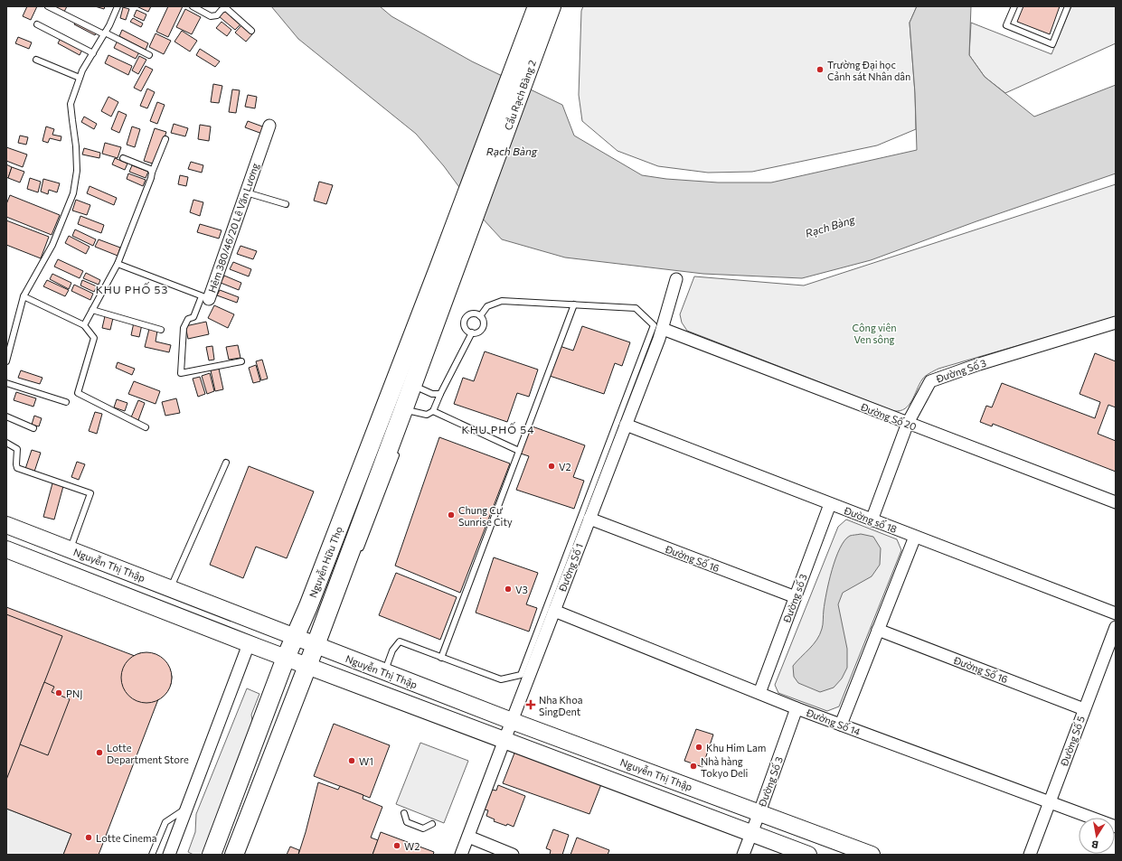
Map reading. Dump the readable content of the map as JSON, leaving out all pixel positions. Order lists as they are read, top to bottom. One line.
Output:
{"streets":{"main road":["Cầu Rạch Bàng 2","Nguyễn Hữu Thọ","Nguyễn Thị Thập"],"street":["Hẻm 380/46/20 Lê Văn Lương","Đường Số 3","Đường Số 20","Đường số 18","Đường Số 16","Đường Số 1","Đường số 3","Đường Số 14","Đường Số 5"]},"crossings":[["Cầu Rạch Bàng 2","Nguyễn Hữu Thọ"],["Đường Số 3","Đường Số 20"],["Đường Số 3","Đường số 18"],["Đường Số 3","Nguyễn Thị Thập"],["Đường Số 3","Đường Số 14"],["Đường Số 20","Đường Số 1"],["Đường số 18","Đường Số 1"],["Đường số 18","Đường số 3"],["Đường Số 16","Đường Số 1"],["Đường Số 16","Đường số 3"],["Đường Số 16","Đường Số 5"],["Nguyễn Hữu Thọ","Nguyễn Thị Thập"],["Nguyễn Thị Thập","Đường Số 1"],["Đường Số 1","Đường Số 14"],["Đường số 3","Đường Số 14"],["Đường Số 14","Đường Số 5"]],"districts":["KHU PHỐ 53","KHU PHỐ 54"],"water":["Rạch Bàng"],"parks":["Công viên Ven sông"],"places":{"other":["Trường Đại học Cảnh sát Nhân dân","V2","Chung Cư Sunrise City","V3","PNJ","Khu Him Lam","Lotte Department Store","W1","Nhà hàng Tokyo Deli","Lotte Cinema","W2"],"health":["Nha Khoa SingDent"]},"north":"bottom"}
